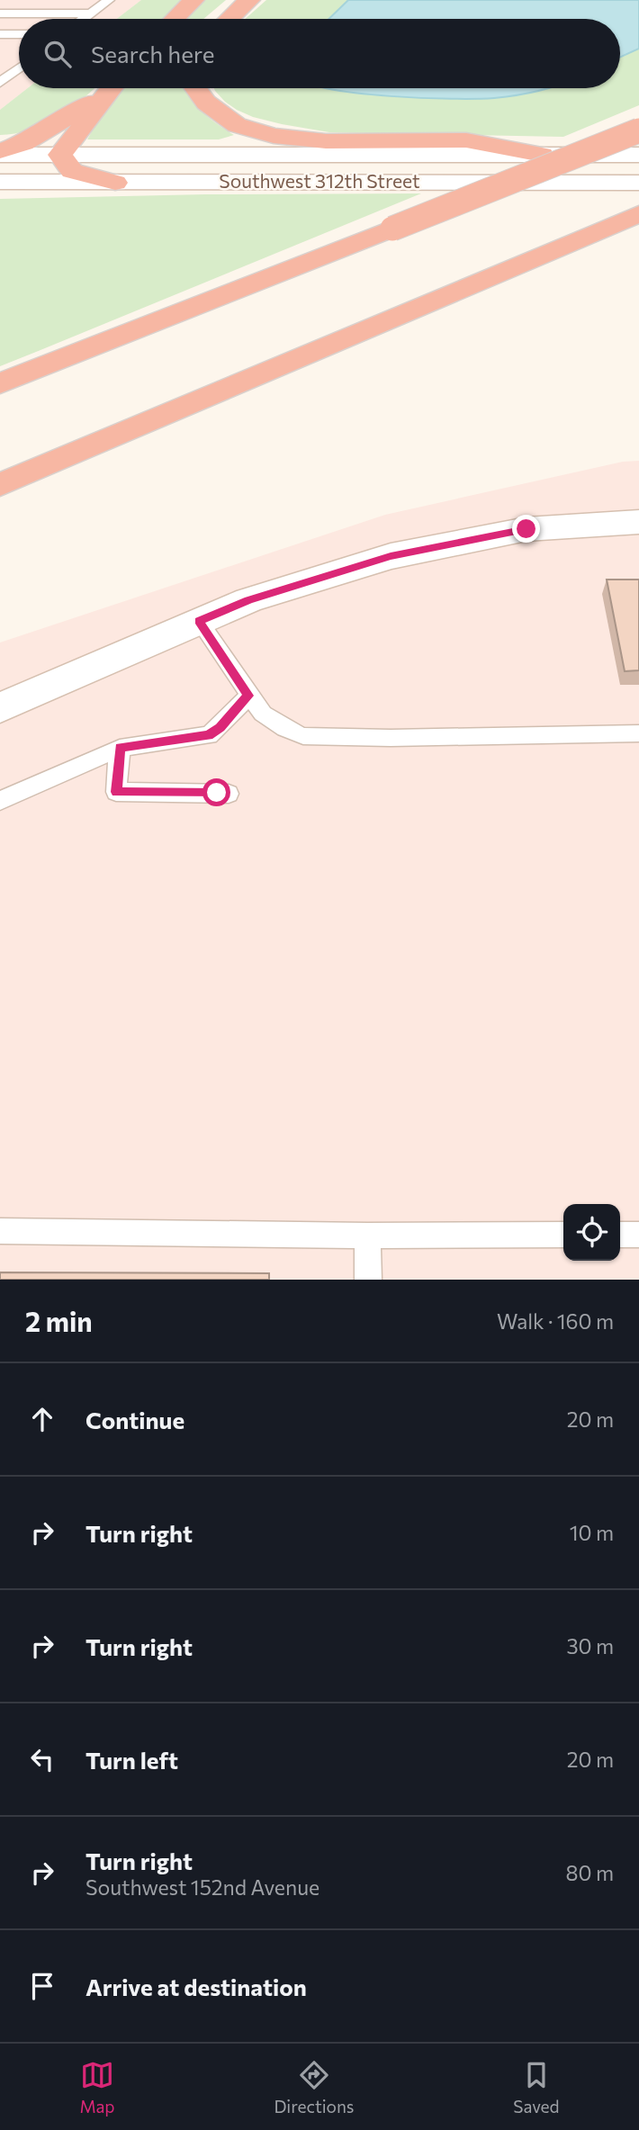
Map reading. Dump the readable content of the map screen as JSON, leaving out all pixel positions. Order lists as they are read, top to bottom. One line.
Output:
{"streets":{"main road":["Southwest 312th Street"]},"page":{"search":"Search here","heading":["2 min","Walk · 160 m"],"list":[["Continue","20 m"],["Turn right","10 m"],["Turn right","30 m"],["Turn left","20 m"],["Turn right","Southwest 152nd Avenue","80 m"],"Arrive at destination"],"nav":["Map","Directions","Saved"]}}
